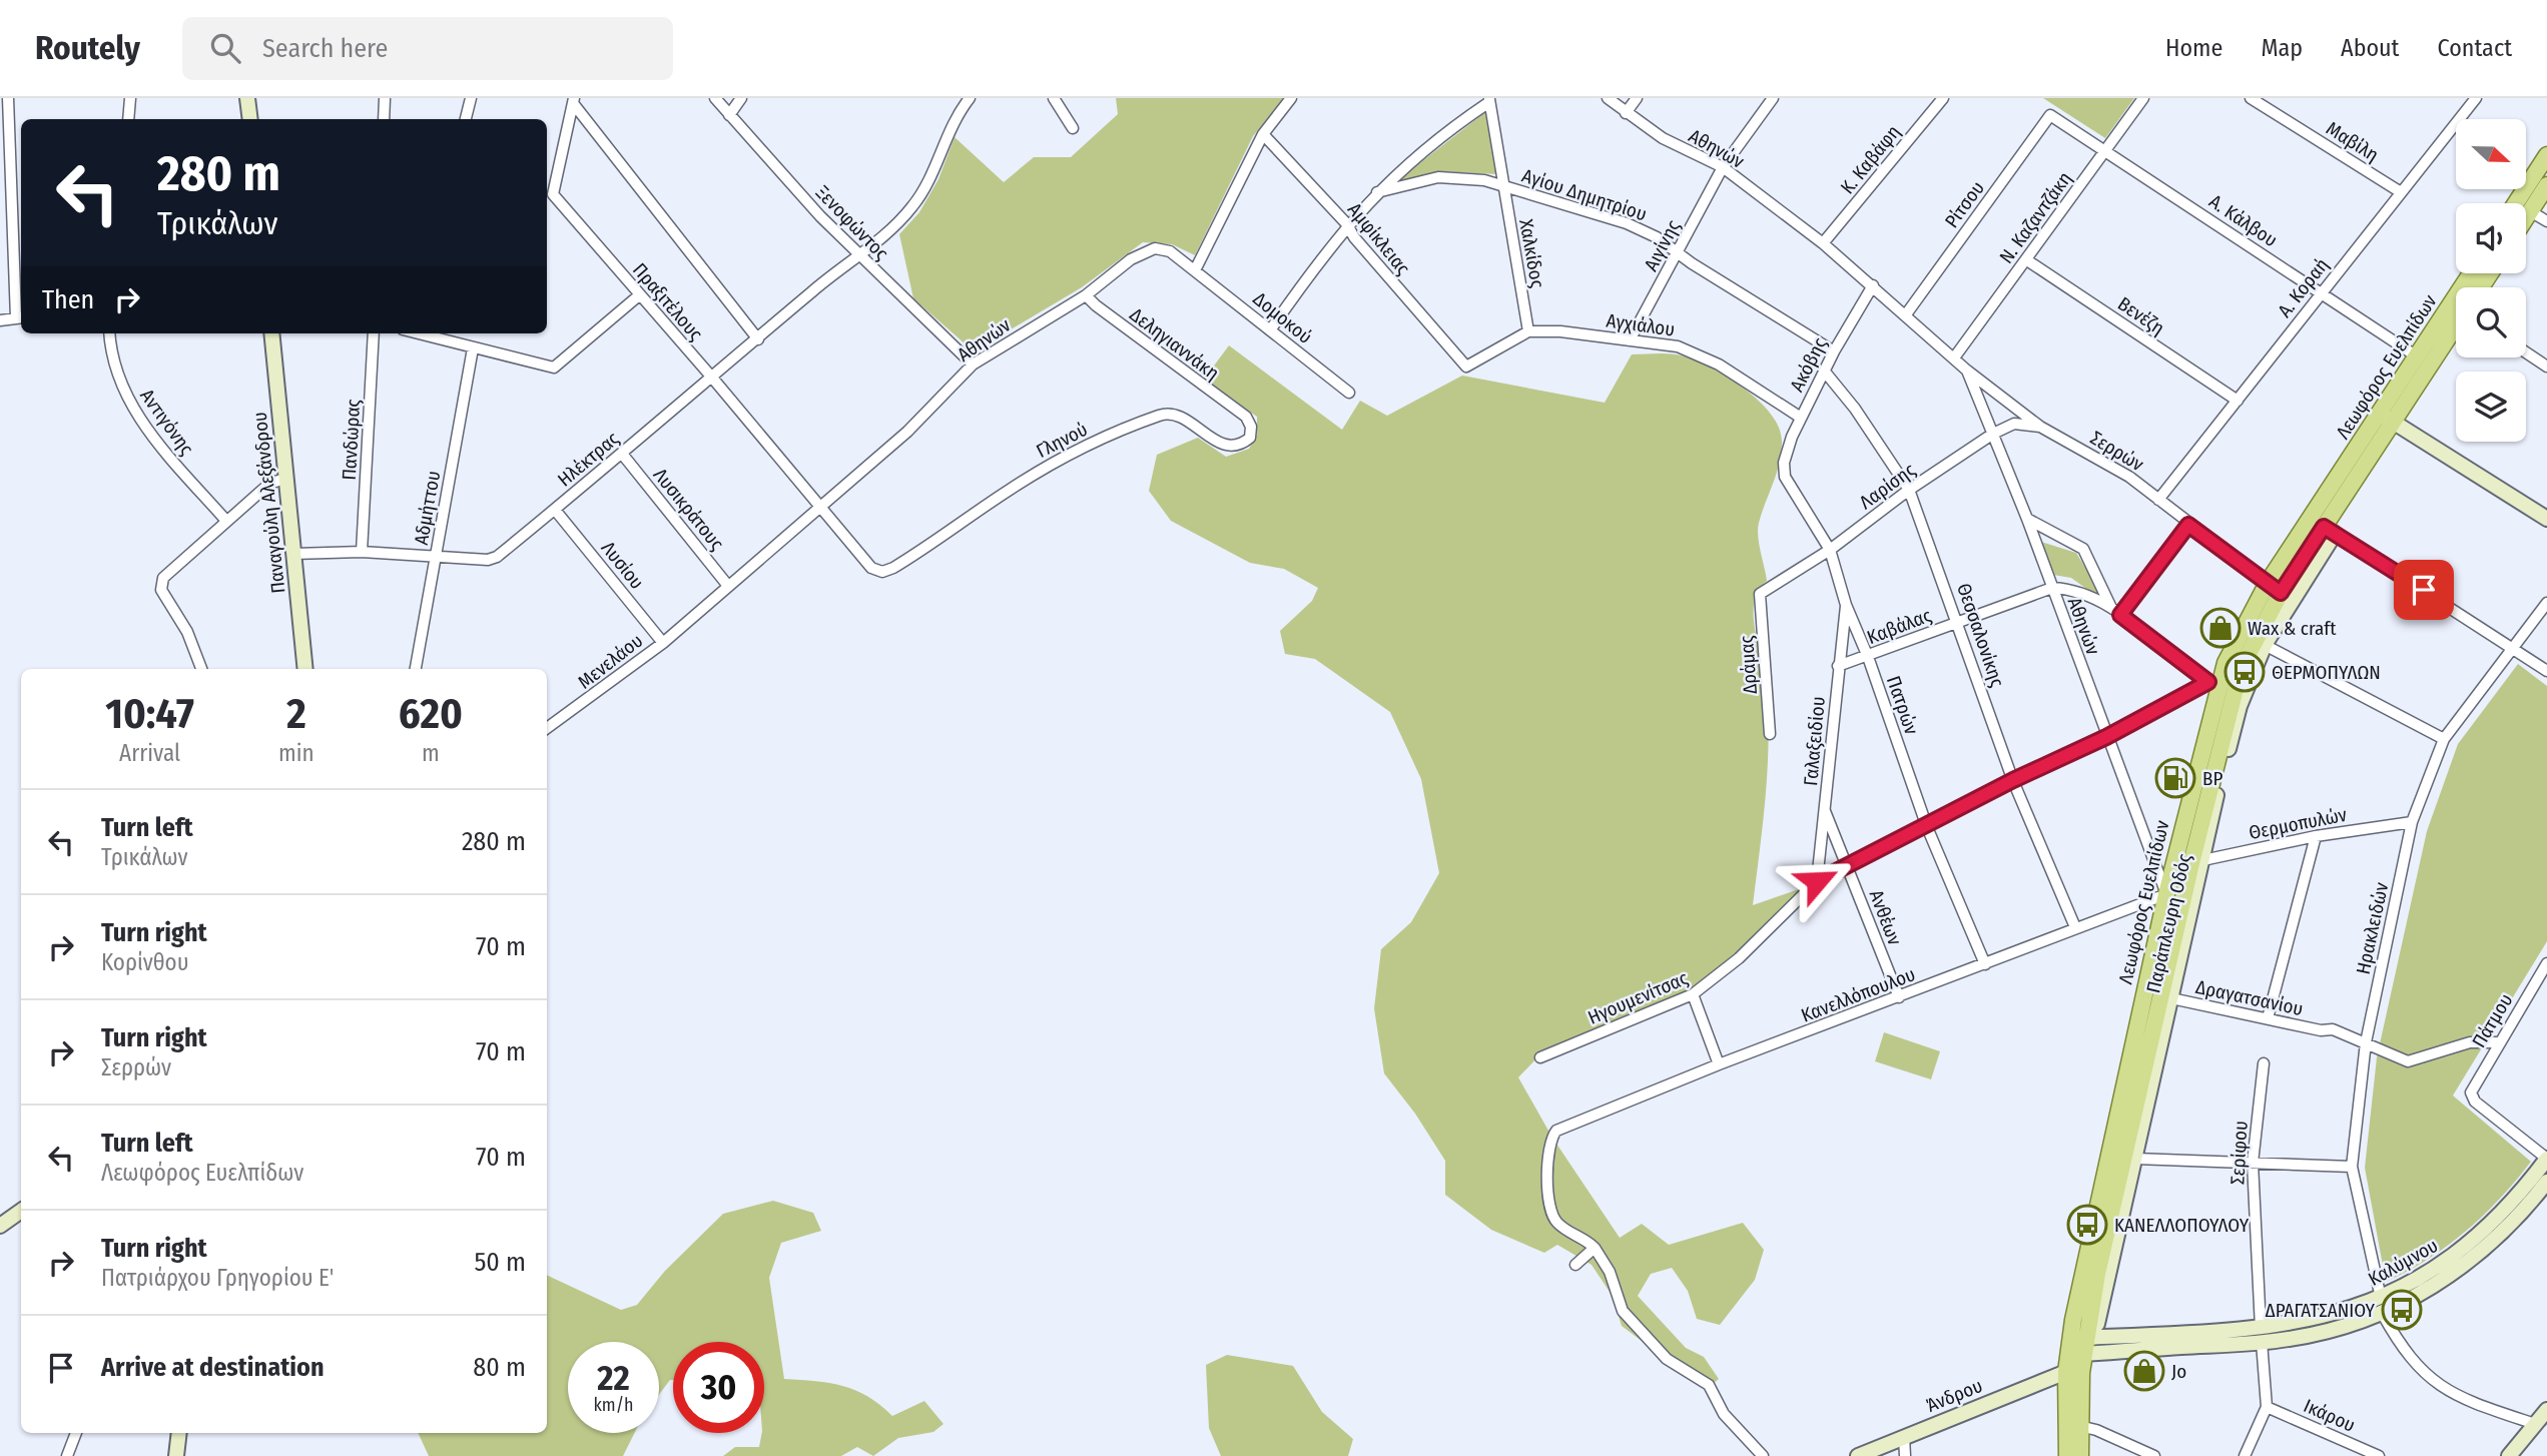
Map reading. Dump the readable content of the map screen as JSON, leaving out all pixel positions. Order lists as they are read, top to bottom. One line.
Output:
{"streets":{"main road":["Λεωφόρος Ευελπίδων"],"street":["Μαβίλη","Αθηνών","Κ. Καβάφη","Αγίου Δημητρίου","Ρίτσου","Ν. Καζαντζάκη","A. Κάλβου","Ξενοφώντος","Αμφίκλειας","Αιγίνης","Χαλκίδος","Α. Κοραή","Πραξιτέλους","Βενέζη","Δομοκού","Αγχιάλου","Δεληγιαννάκη","Ακόβης","Αντιγόνης","Πανδώρας","Γληνού","Σερρών","Ηλέκτρας","Λαρίσης","Παναγούλη Αλεξάνδρου","Αδμήττου","Λυσικράτους","Λυσίου","Καβάλας","Θεσσαλονίκης","Μενελάου","Δράμας","Πατρών","Γαλαξειδίου","Θερμοπυλών","Ανθέων","Παράπλευρη Οδός","Ηρακλειδών","Κανελλόπουλου","Ηγουμενίτσας","Δραγατσανίου","Πάτμου","Σερίφου","Καλύμνου","Άνδρου","Ικάρου"]},"crossings":[["Μαβίλη","Α. Κοραή"],["Αθηνών","Κ. Καβάφη"],["Αθηνών","Ρίτσου"],["Αθηνών","Ξενοφώντος"],["Αθηνών","Αιγίνης"],["Αθηνών","Πραξιτέλους"],["Αθηνών","Δομοκού"],["Αθηνών","Δεληγιαννάκη"],["Αθηνών","Ακόβης"],["Αθηνών","Λεωφόρος Ευελπίδων"],["Αθηνών","Σερρών"],["Αθηνών","Λαρίσης"],["Αθηνών","Λυσικράτους"],["Αθηνών","Λυσίου"],["Αθηνών","Καβάλας"],["Αθηνών","Μενελάου"],["Αθηνών","Κανελλόπουλου"],["Αθηνών","Ηγουμενίτσας"],["Αγίου Δημητρίου","Αιγίνης"],["Αγίου Δημητρίου","Χαλκίδος"],["Αγίου Δημητρίου","Ακόβης"],["Ρίτσου","A. Κάλβου"],["Ν. Καζαντζάκη","A. Κάλβου"],["Ν. Καζαντζάκη","Βενέζη"],["Ν. Καζαντζάκη","Σερρών"],["A. Κάλβου","Α. Κοραή"],["A. Κάλβου","Λεωφόρος Ευελπίδων"],["Ξενοφώντος","Ηλέκτρας"],["Αμφίκλειας","Χαλκίδος"],["Αμφίκλειας","Αγχιάλου"],["Αιγίνης","Αγχιάλου"],["Χαλκίδος","Αγχιάλου"],["Α. Κοραή","Βενέζη"],["Α. Κοραή","Σερρών"],["Πραξιτέλους","Γληνού"],["Πραξιτέλους","Ηλέκτρας"],["Αγχιάλου","Ακόβης"],["Δεληγιαννάκη","Γληνού"],["Ακόβης","Θεσσαλονίκης"],["Ακόβης","Πατρών"],["Λεωφόρος Ευελπίδων","Σερρών"],["Λεωφόρος Ευελπίδων","Θερμοπυλών"],["Λεωφόρος Ευελπίδων","Παράπλευρη Οδός"],["Λεωφόρος Ευελπίδων","Κανελλόπουλου"],["Λεωφόρος Ευελπίδων","Ηγουμενίτσας"],["Λεωφόρος Ευελπίδων","Καλύμνου"],["Λεωφόρος Ευελπίδων","Άνδρου"],["Πανδώρας","Ηλέκτρας"],["Σερρών","Λαρίσης"],["Ηλέκτρας","Παναγούλη Αλεξάνδρου"],["Ηλέκτρας","Αδμήττου"],["Ηλέκτρας","Λυσικράτους"],["Ηλέκτρας","Λυσίου"],["Λαρίσης","Θεσσαλονίκης"],["Λαρίσης","Δράμας"],["Λαρίσης","Πατρών"],["Λυσίου","Μενελάου"],["Καβάλας","Θεσσαλονίκης"],["Καβάλας","Πατρών"],["Καβάλας","Γαλαξειδίου"],["Θεσσαλονίκης","Κανελλόπουλου"],["Θεσσαλονίκης","Ηγουμενίτσας"],["Πατρών","Γαλαξειδίου"],["Πατρών","Κανελλόπουλου"],["Πατρών","Ηγουμενίτσας"],["Γαλαξειδίου","Ανθέων"],["Γαλαξειδίου","Ηγουμενίτσας"],["Θερμοπυλών","Παράπλευρη Οδός"],["Θερμοπυλών","Ηρακλειδών"],["Ανθέων","Κανελλόπουλου"],["Ανθέων","Ηγουμενίτσας"],["Παράπλευρη Οδός","Δραγατσανίου"],["Παράπλευρη Οδός","Καλύμνου"],["Ηρακλειδών","Δραγατσανίου"],["Ηρακλειδών","Καλύμνου"],["Δραγατσανίου","Πάτμου"],["Πάτμου","Καλύμνου"],["Σερίφου","Καλύμνου"],["Σερίφου","Ικάρου"]],"places":{"shop":["Wax & craft","Jo"],"bus stop":["ΘΕΡΜΟΠΥΛΩΝ","ΚΑΝΕΛΛΟΠΟΥΛΟΥ","ΔΡΑΓΑΤΣΑΝΙΟΥ"],"fuel station":["BP"]},"north":"right","page":{"header":"Routely","search":"Search here","nav":["Home","Map","About","Contact"],"turn":["280 m","Τρικάλων"],"then":"Then","eta":["10:47","Arrival","2","min","620","m"],"list":[{"name":"Turn left","note":"Τρικάλων","value":"280 m"},{"name":"Turn right","note":"Κορίνθου","value":"70 m"},{"name":"Turn right","note":"Σερρών","value":"70 m"},{"name":"Turn left","note":"Λεωφόρος Ευελπίδων","value":"70 m"},{"name":"Turn right","note":"Πατριάρχου Γρηγορίου Ε'","value":"50 m"},{"name":"Arrive at destination","value":"80 m"}],"speed":"22 km/h","limit":"30"}}
